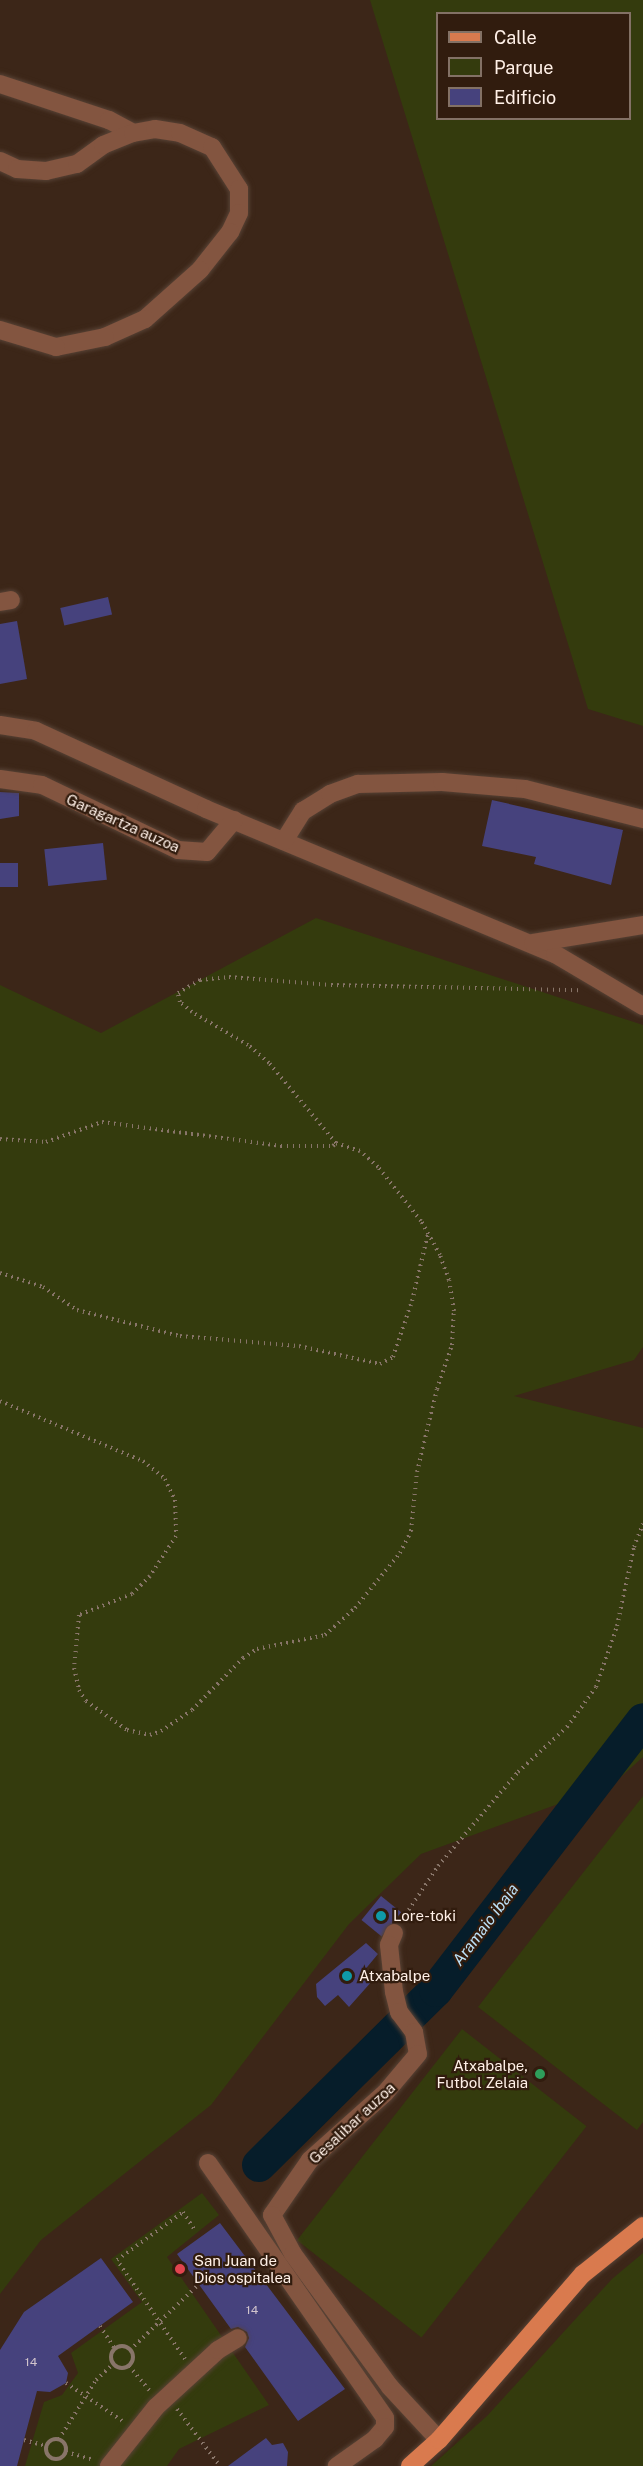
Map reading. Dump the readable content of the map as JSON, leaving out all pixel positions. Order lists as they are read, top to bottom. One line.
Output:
{"streets":{"street":["Garagartza auzoa","Gesalibar auzoa"]},"water":["Aramaio ibaia"],"places":["Lore-toki","Atxabalpe","Atxabalpe, Futbol Zelaia","San Juan de Dios ospitalea"],"house_numbers":["14","14"],"legend":["Calle","Parque","Edificio"]}
